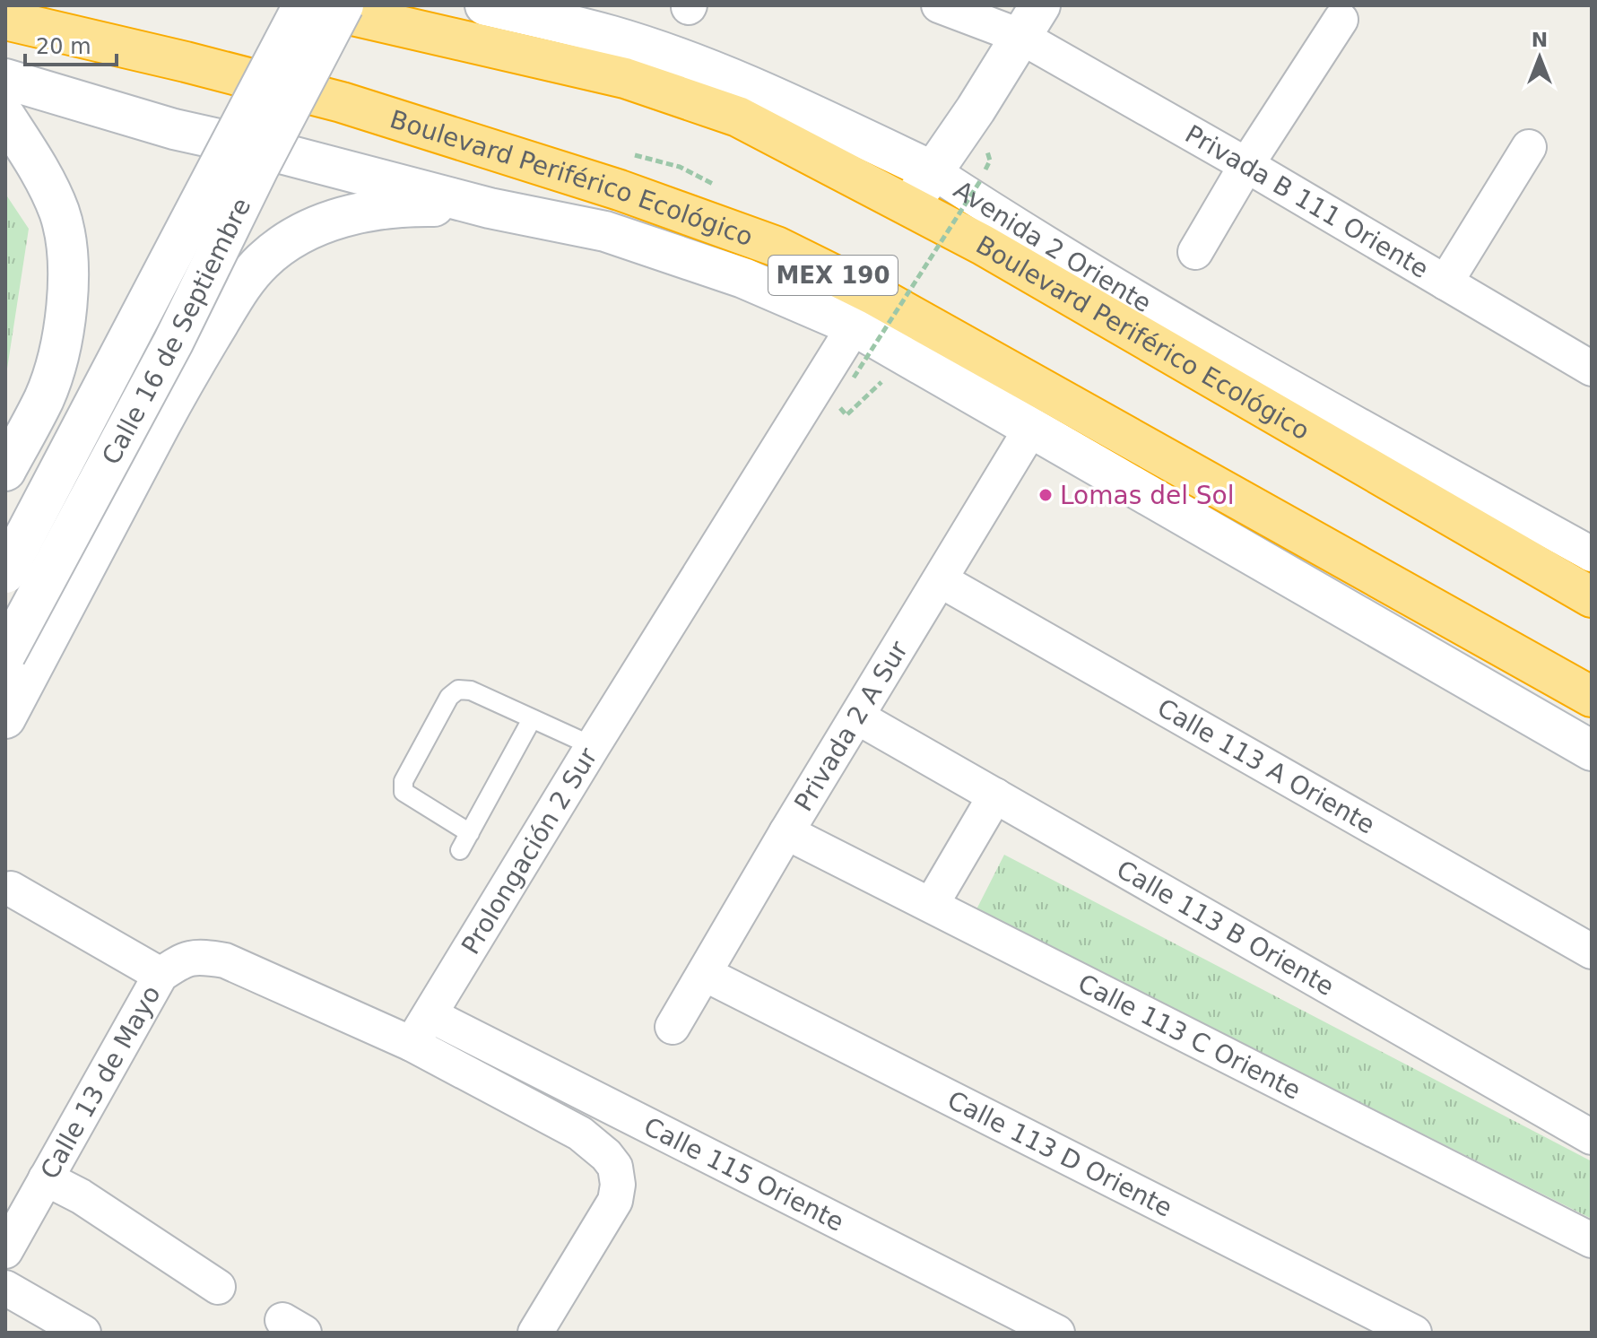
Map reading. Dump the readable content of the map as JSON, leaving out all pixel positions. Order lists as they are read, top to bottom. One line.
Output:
{"streets":{"highway":["Boulevard Periférico Ecológico","MEX 190"],"main road":["Avenida 2 Oriente","Calle 16 de Septiembre"],"street":["Privada B 111 Oriente","Privada 2 A Sur","Calle 113 A Oriente","Prolongación 2 Sur","Calle 113 B Oriente","Calle 113 C Oriente","Calle 13 de Mayo","Calle 113 D Oriente","Calle 115 Oriente"]},"crossings":[["Boulevard Periférico Ecológico","Prolongación 2 Sur"],["Privada 2 A Sur","Calle 113 A Oriente"],["Privada 2 A Sur","Calle 113 B Oriente"],["Privada 2 A Sur","Calle 113 C Oriente"],["Privada 2 A Sur","Calle 113 D Oriente"],["Prolongación 2 Sur","Calle 13 de Mayo"],["Prolongación 2 Sur","Calle 115 Oriente"]],"places":["Lomas del Sol"],"scale_bar":"20 m","north":"top"}
